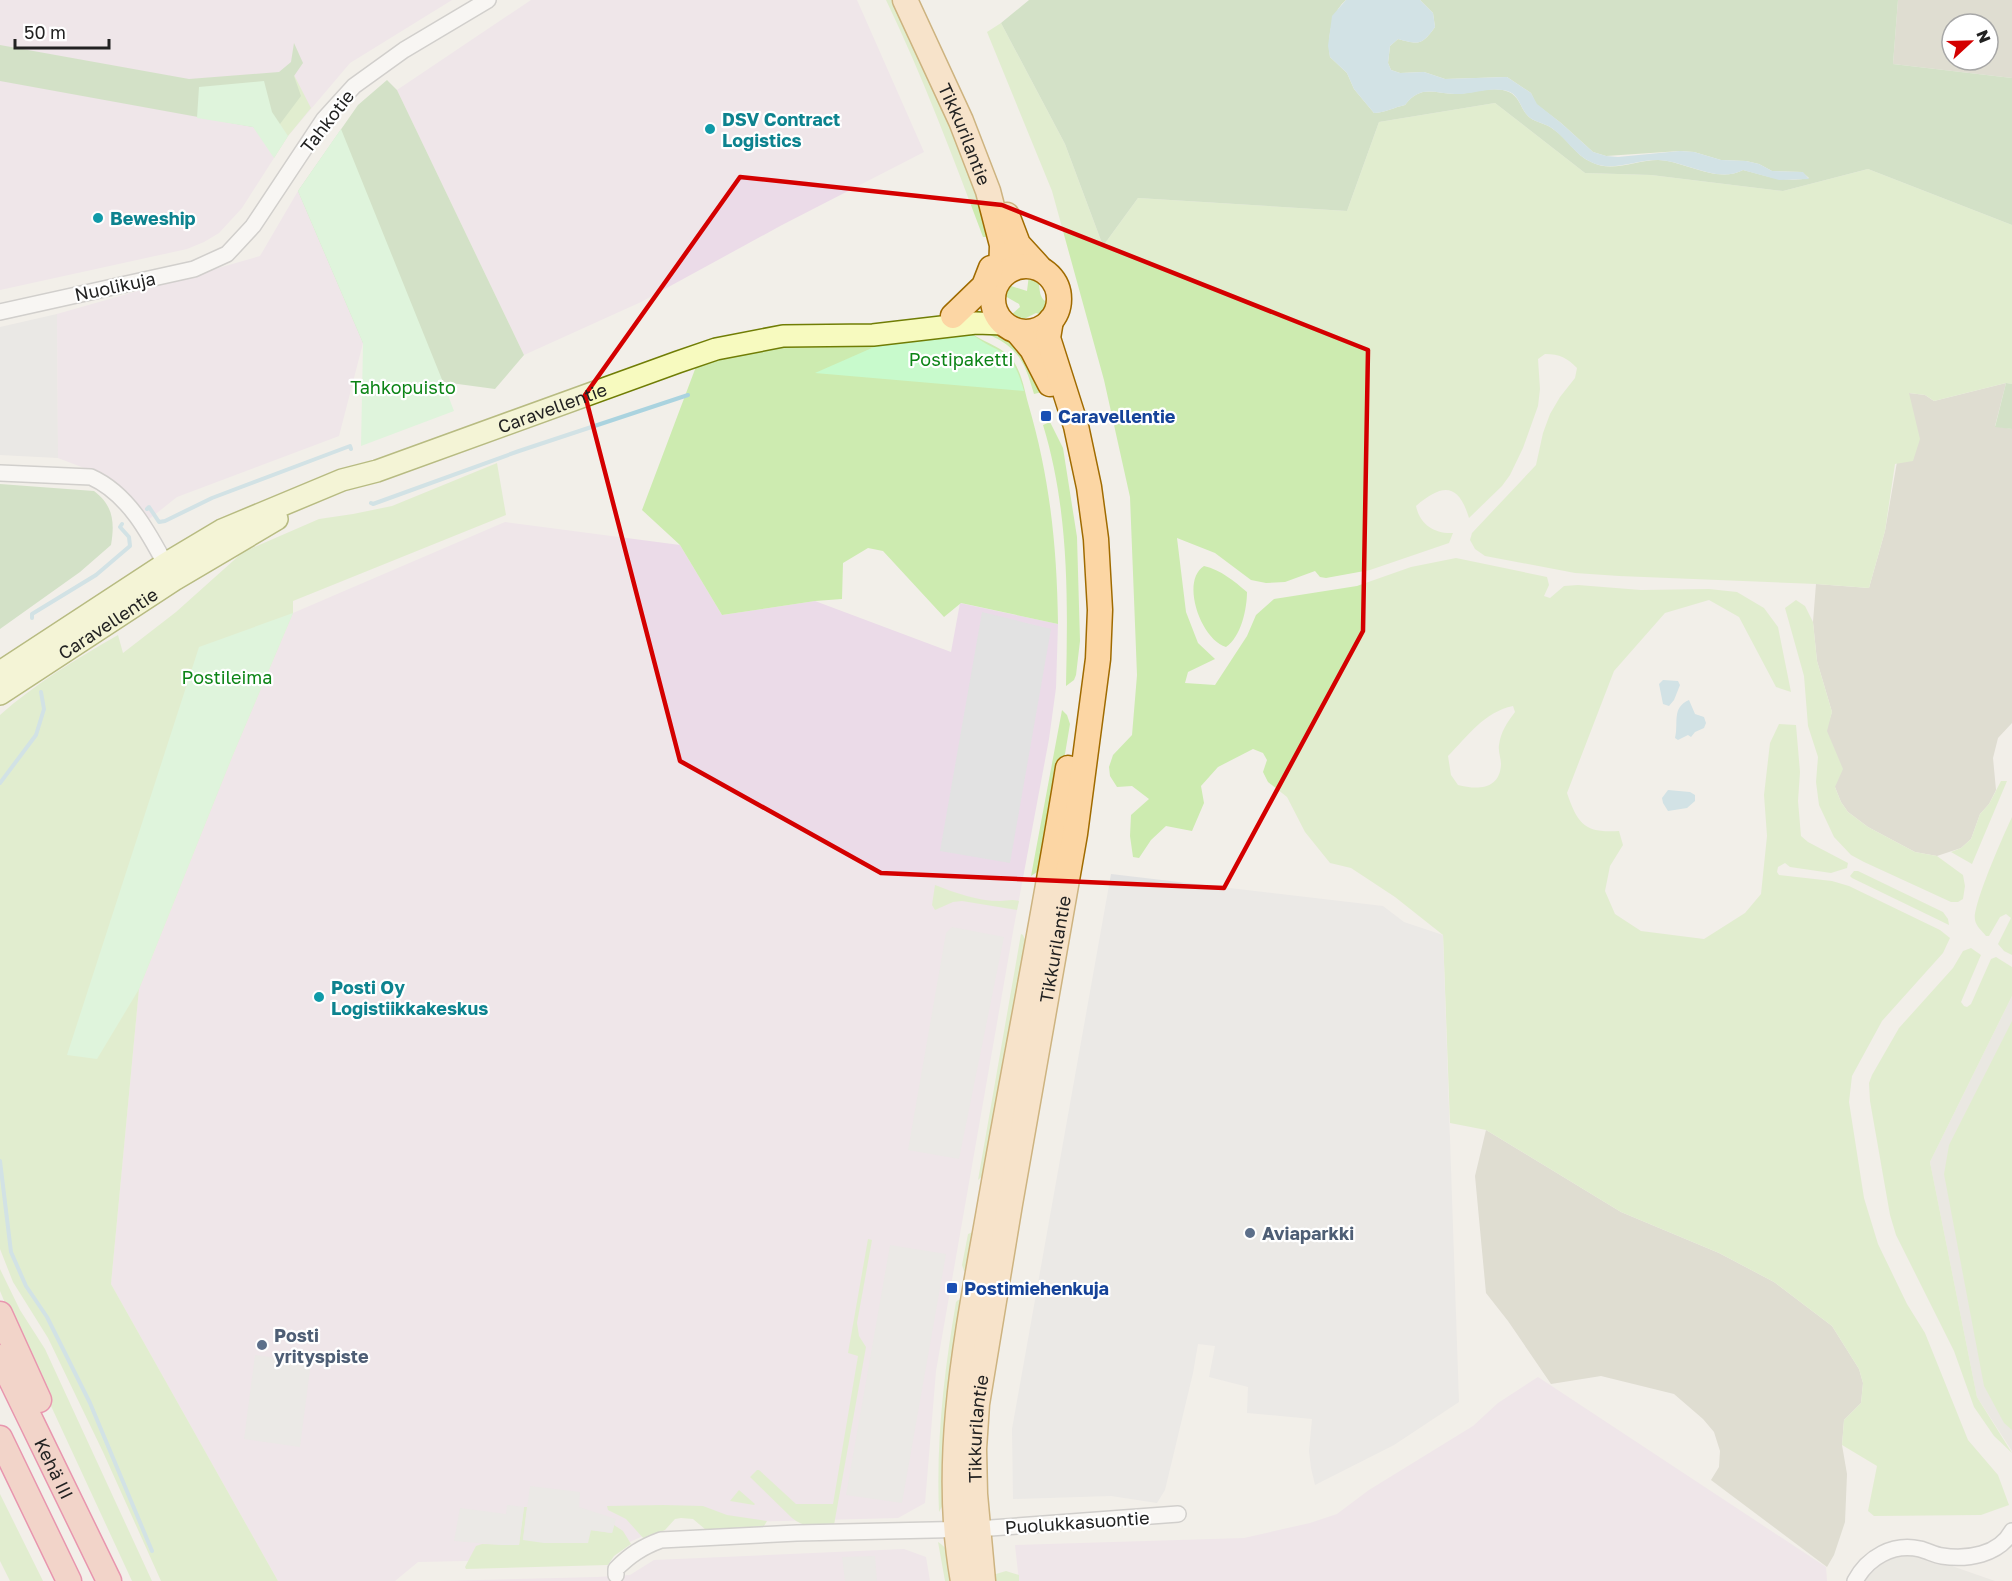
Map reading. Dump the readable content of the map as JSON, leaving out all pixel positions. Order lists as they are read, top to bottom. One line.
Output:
{"streets":{"highway":["Kehä III"],"main road":["Tikkurilantie","Caravellentie"],"street":["Tahkotie","Nuolikuja","Puolukkasuontie"]},"crossings":[["Tahkotie","Nuolikuja"],["Tikkurilantie","Caravellentie"],["Tikkurilantie","Puolukkasuontie"]],"parks":["Postipaketti","Tahkopuisto","Postileima"],"places":{"other":["DSV Contract Logistics","Beweship","Posti Oy Logistiikkakeskus","Aviaparkki","Posti yrityspiste"],"transit":["Caravellentie","Postimiehenkuja"]},"scale_bar":"50 m","north":"right"}
